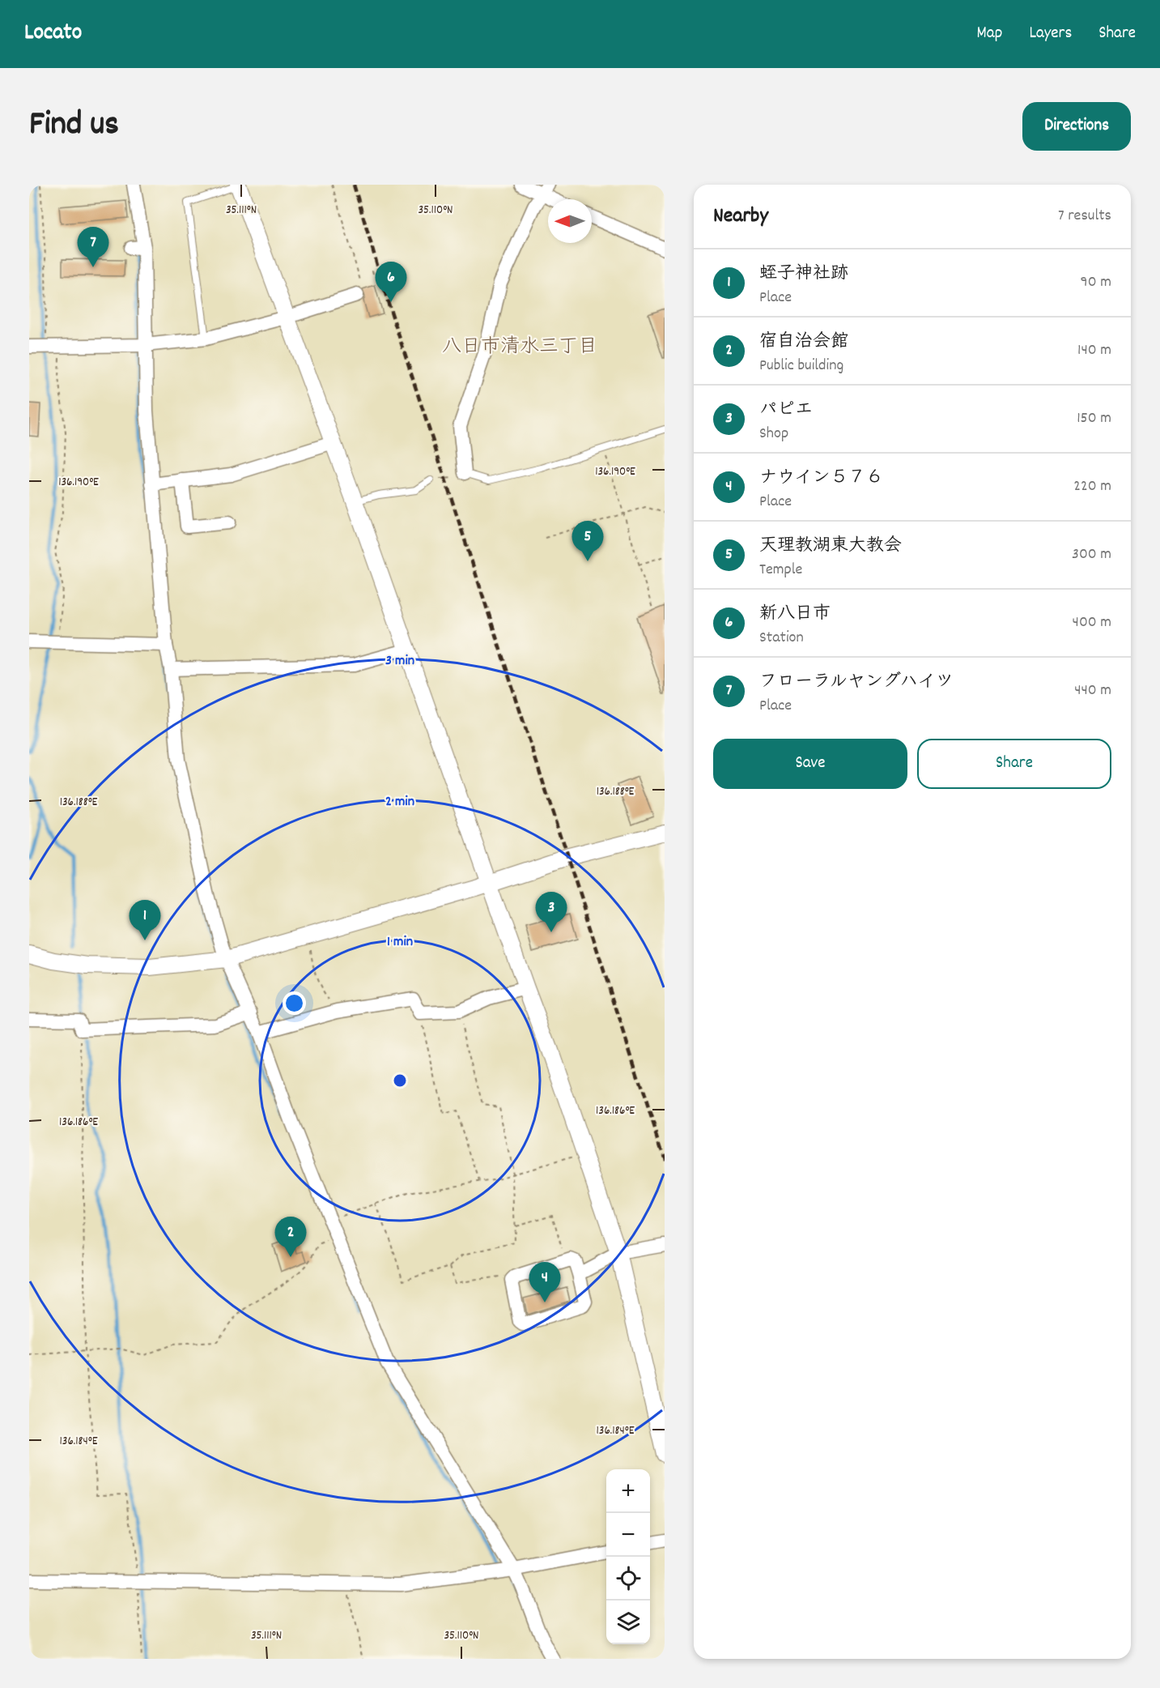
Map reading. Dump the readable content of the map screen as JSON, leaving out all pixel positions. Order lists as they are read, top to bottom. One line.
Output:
{"districts":["八日市清水三丁目"],"north":"left","page":{"header":"Locato","nav":["Map","Layers","Share"],"title":"Find us","buttons":["Directions",["Save","Share"]],"heading":["Nearby","7 results"],"pins":["7","6","5","3","1","2","4"],"list":[{"mark":"1","name":"蛭子神社跡","note":"Place","value":"90 m"},{"mark":"2","name":"宿自治会館","note":"Public building","value":"140 m"},{"mark":"3","name":"パピエ","note":"Shop","value":"150 m"},{"mark":"4","name":"ナウイン５７６","note":"Place","value":"220 m"},{"mark":"5","name":"天理教湖東大教会","note":"Temple","value":"300 m"},{"mark":"6","name":"新八日市","note":"Station","value":"400 m"},{"mark":"7","name":"フローラルヤングハイツ","note":"Place","value":"440 m"}],"map_buttons":["+","−"]},"coordinates":["35.111°N","35.110°N","136.190°E","136.188°E","136.186°E","136.184°E"],"rings":["3 min","2 min","1 min"]}
